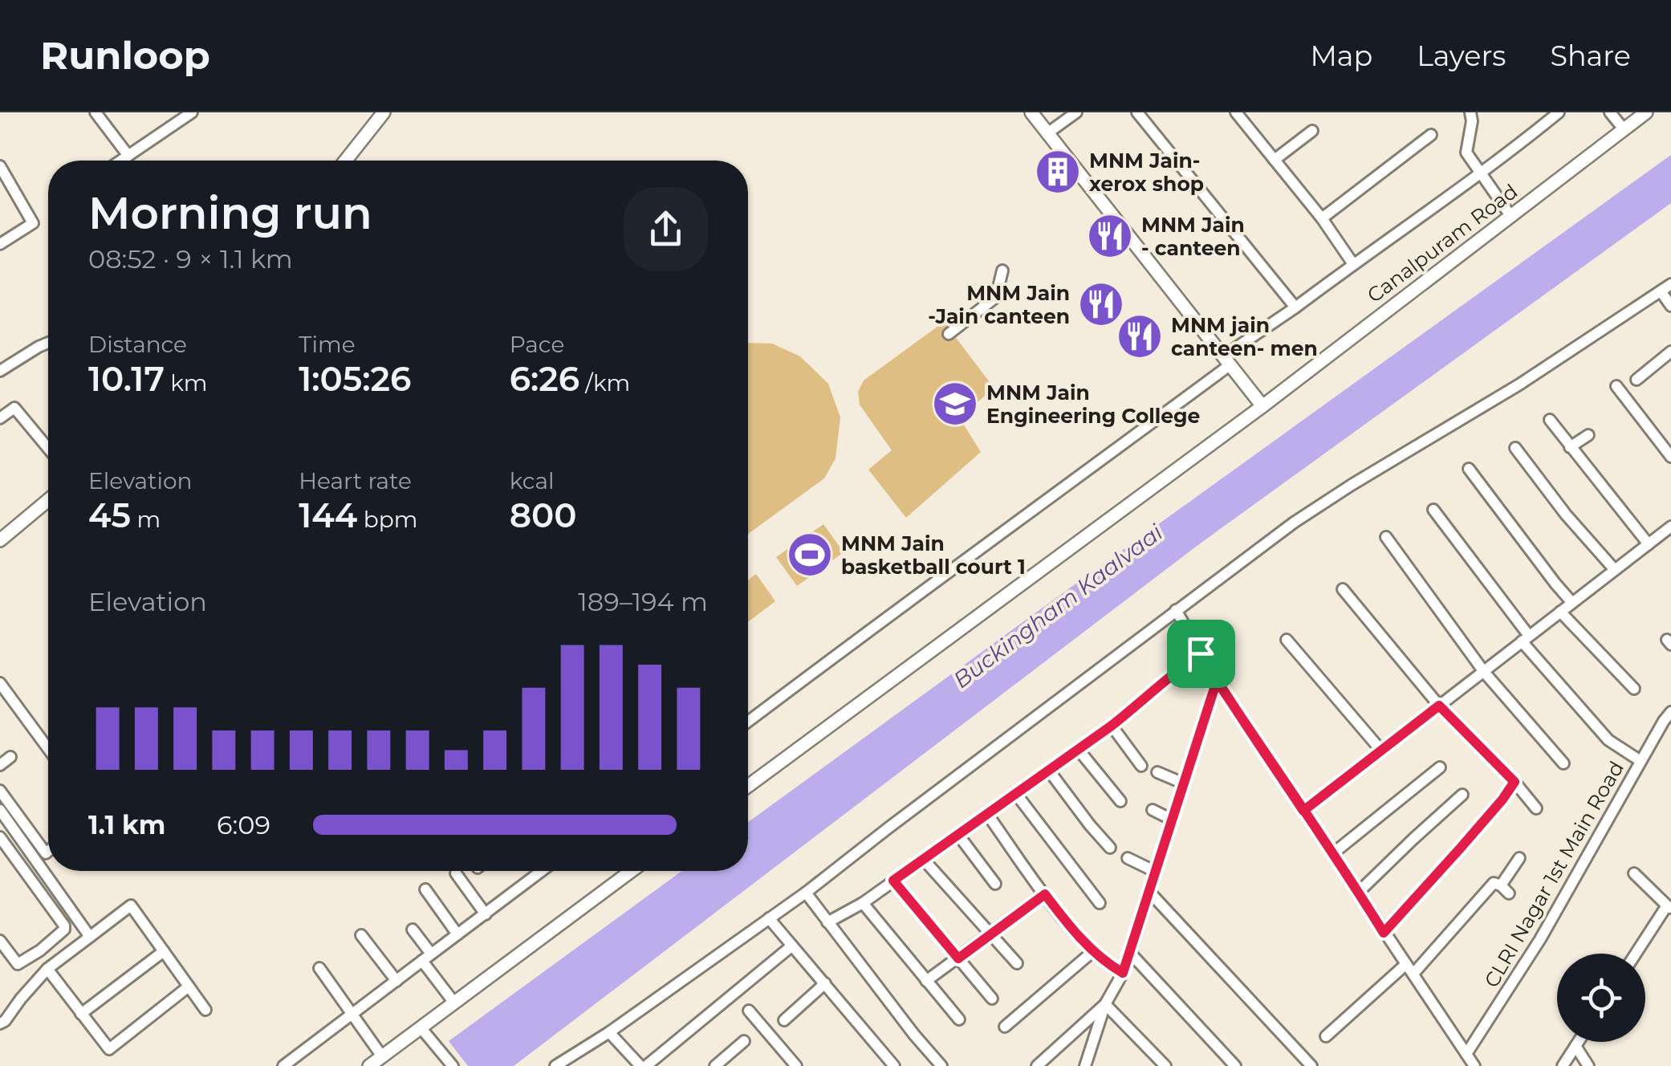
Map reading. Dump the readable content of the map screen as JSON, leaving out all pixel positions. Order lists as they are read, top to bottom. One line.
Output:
{"streets":{"street":["Canalpuram Road","CLRI Nagar 1st Main Road"]},"water":["Buckingham Kaalvaai"],"places":{"building":["MNM Jain- xerox shop"],"restaurant":["MNM Jain - canteen","MNM Jain -Jain canteen","MNM jain canteen- men"],"school or university":["MNM Jain Engineering College"],"sports":["MNM Jain basketball court 1"]},"page":{"header":"Runloop","nav":["Map","Layers","Share"],"heading":["Morning run","08:52 · 9 × 1.1 km"],"stats":[["Distance","10.17 km"],["Time","1:05:26"],["Pace","6:26 /km"],["Elevation","45 m"],["Heart rate","144 bpm"],["kcal","800"]],"chart":["Elevation","189–194 m"],"list":[{"name":"1.1 km","note":"6:09"}]}}
